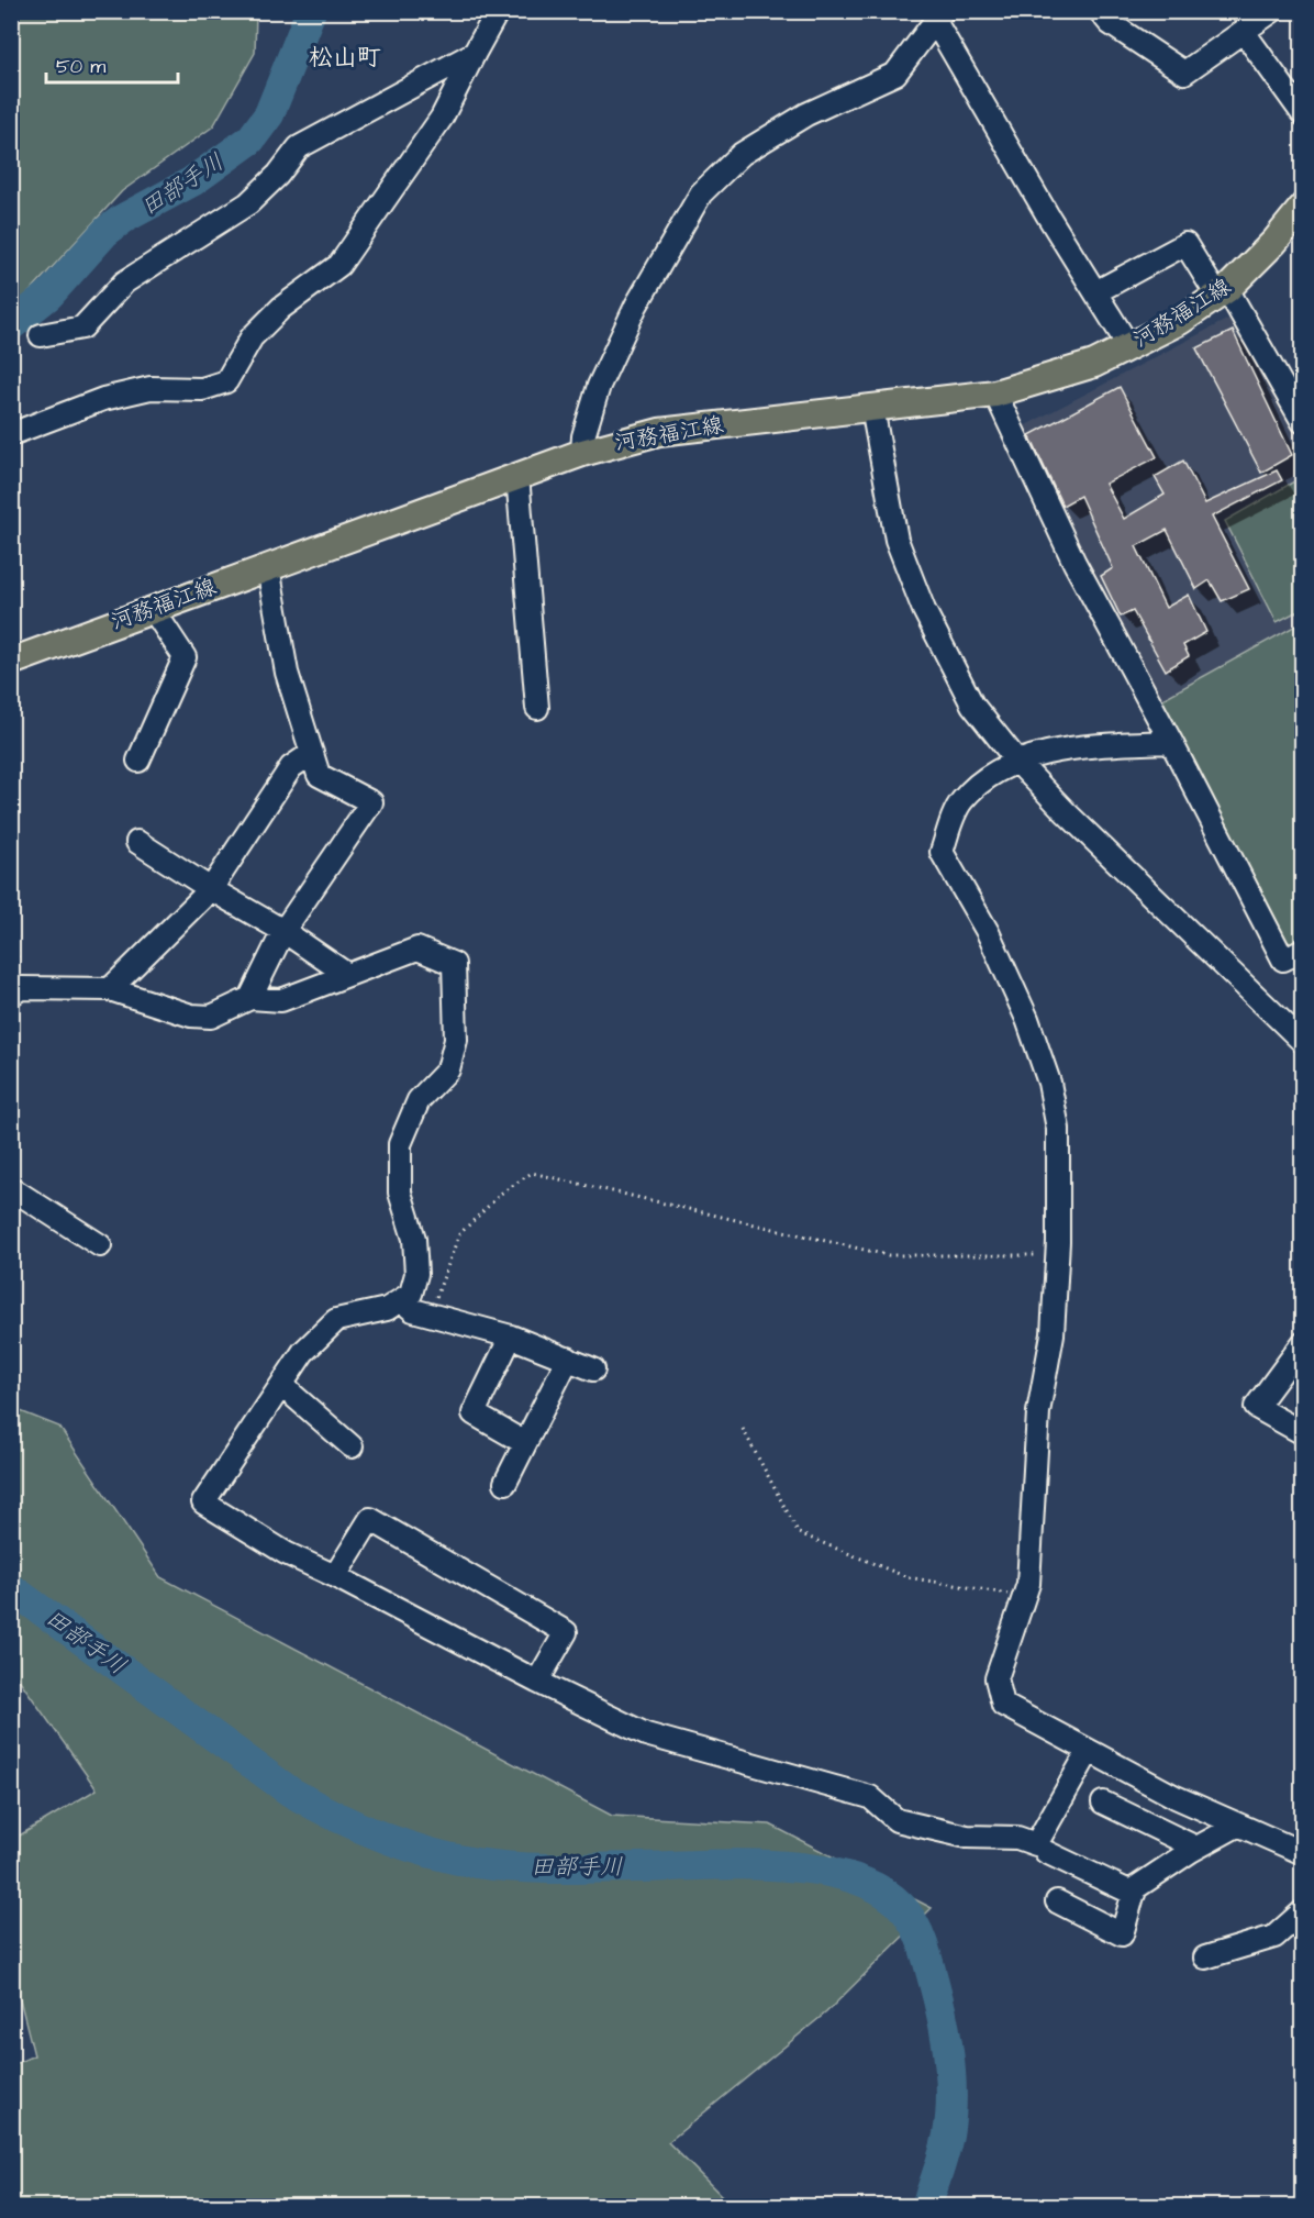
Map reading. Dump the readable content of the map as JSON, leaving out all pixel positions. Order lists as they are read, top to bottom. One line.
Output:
{"streets":{"main road":["河務福江線"]},"districts":["松山町"],"water":["田部手川"],"scale_bar":"50 m"}
